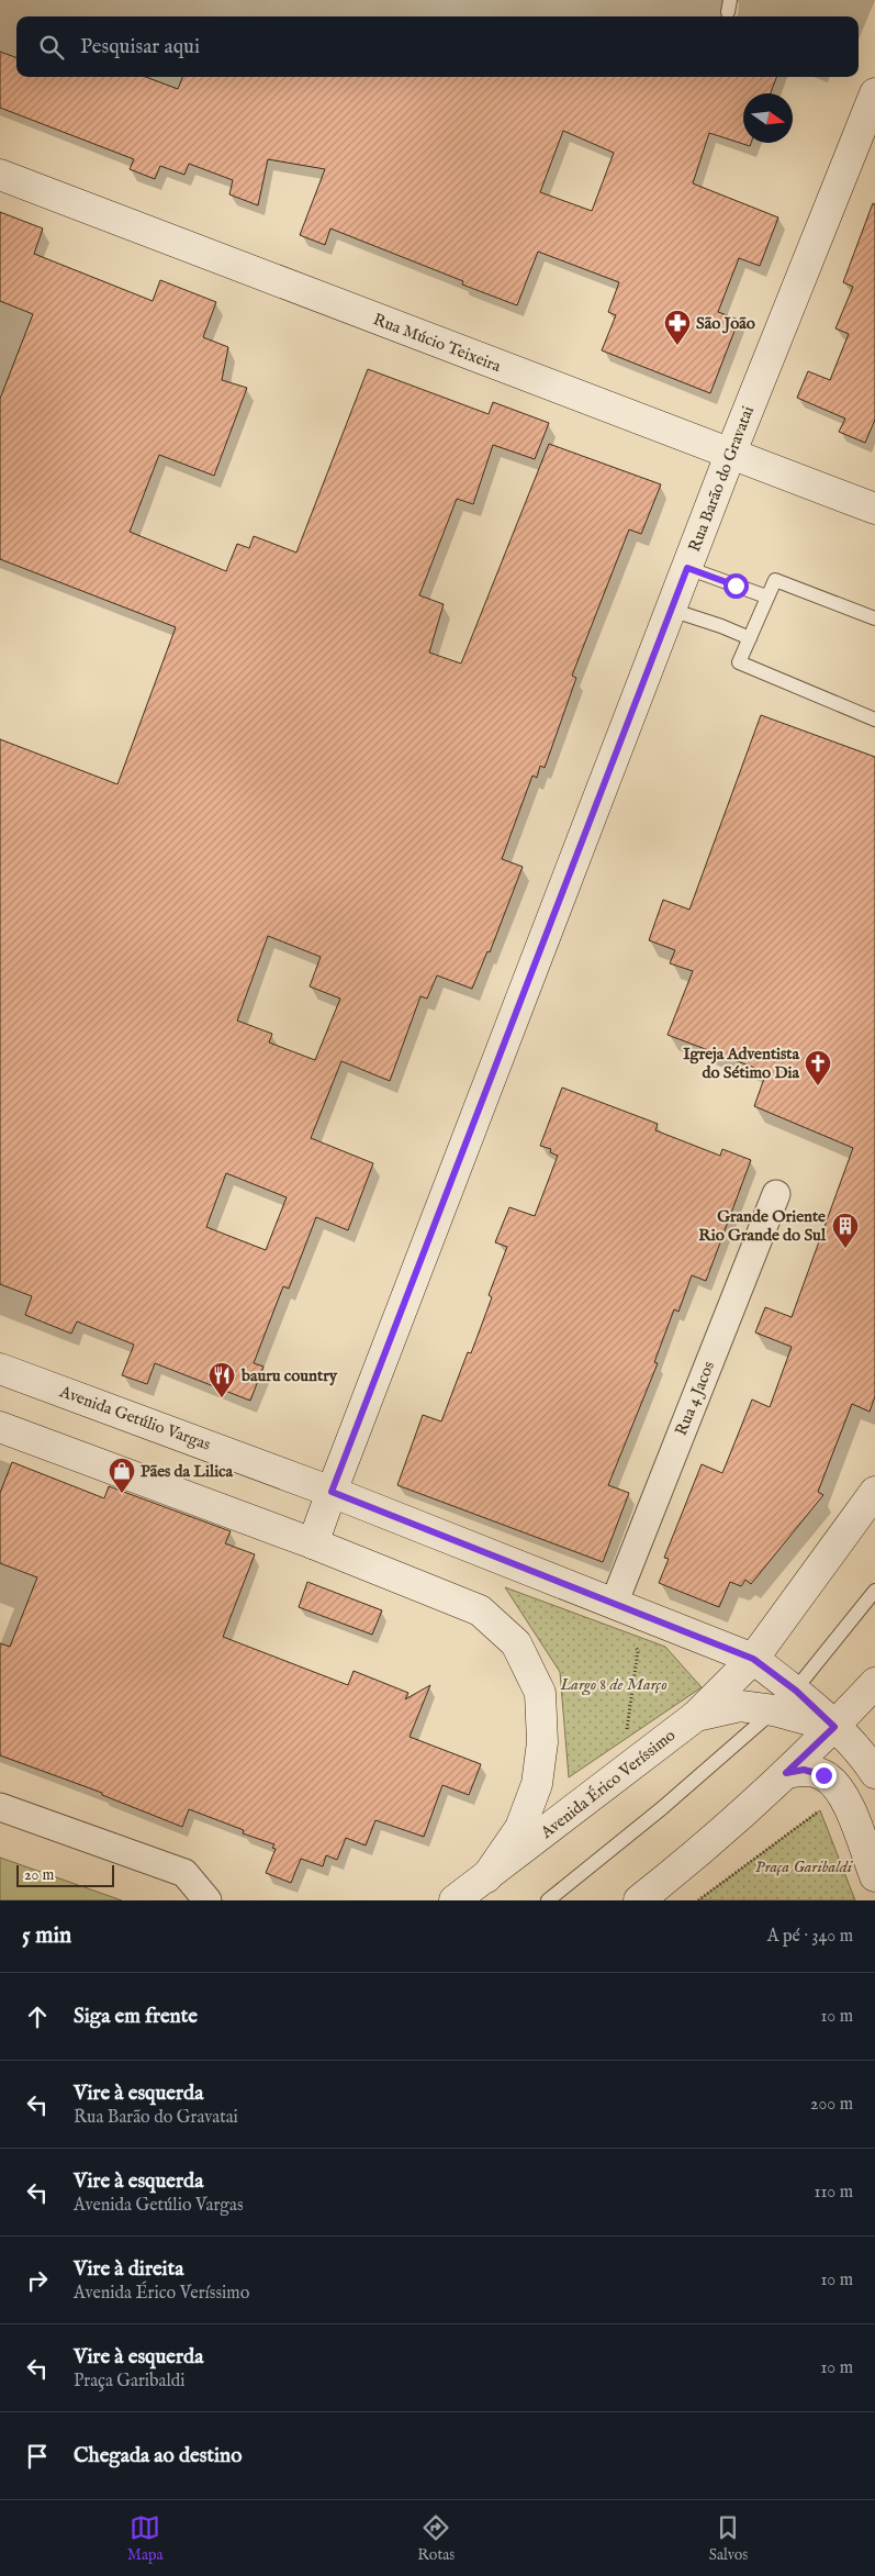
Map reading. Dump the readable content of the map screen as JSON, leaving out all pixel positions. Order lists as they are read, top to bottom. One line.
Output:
{"streets":{"main road":["Rua Múcio Teixeira","Rua Barão do Gravatai","Avenida Getúlio Vargas","Avenida Érico Veríssimo"],"street":["Rua 4 Jacos"]},"crossings":[["Rua Múcio Teixeira","Rua Barão do Gravatai"],["Rua Barão do Gravatai","Avenida Getúlio Vargas"],["Rua 4 Jacos","Avenida Getúlio Vargas"],["Avenida Getúlio Vargas","Avenida Érico Veríssimo"]],"parks":["Largo 8 de Março","Praça Garibaldi"],"places":{"pharmacy":["São João"],"church":["Igreja Adventista do Sétimo Dia"],"building":["Grande Oriente Rio Grande do Sul"],"restaurant":["bauru country"],"shop":["Pães da Lilica"]},"scale_bar":"20 m","north":"right","page":{"search":"Pesquisar aqui","scale":"20 m","heading":["5 min","A pé · 340 m"],"list":[["Siga em frente","10 m"],["Vire à esquerda","Rua Barão do Gravatai","200 m"],["Vire à esquerda","Avenida Getúlio Vargas","110 m"],["Vire à direita","Avenida Érico Veríssimo","10 m"],["Vire à esquerda","Praça Garibaldi","10 m"],"Chegada ao destino"],"nav":["Mapa","Rotas","Salvos"]}}
